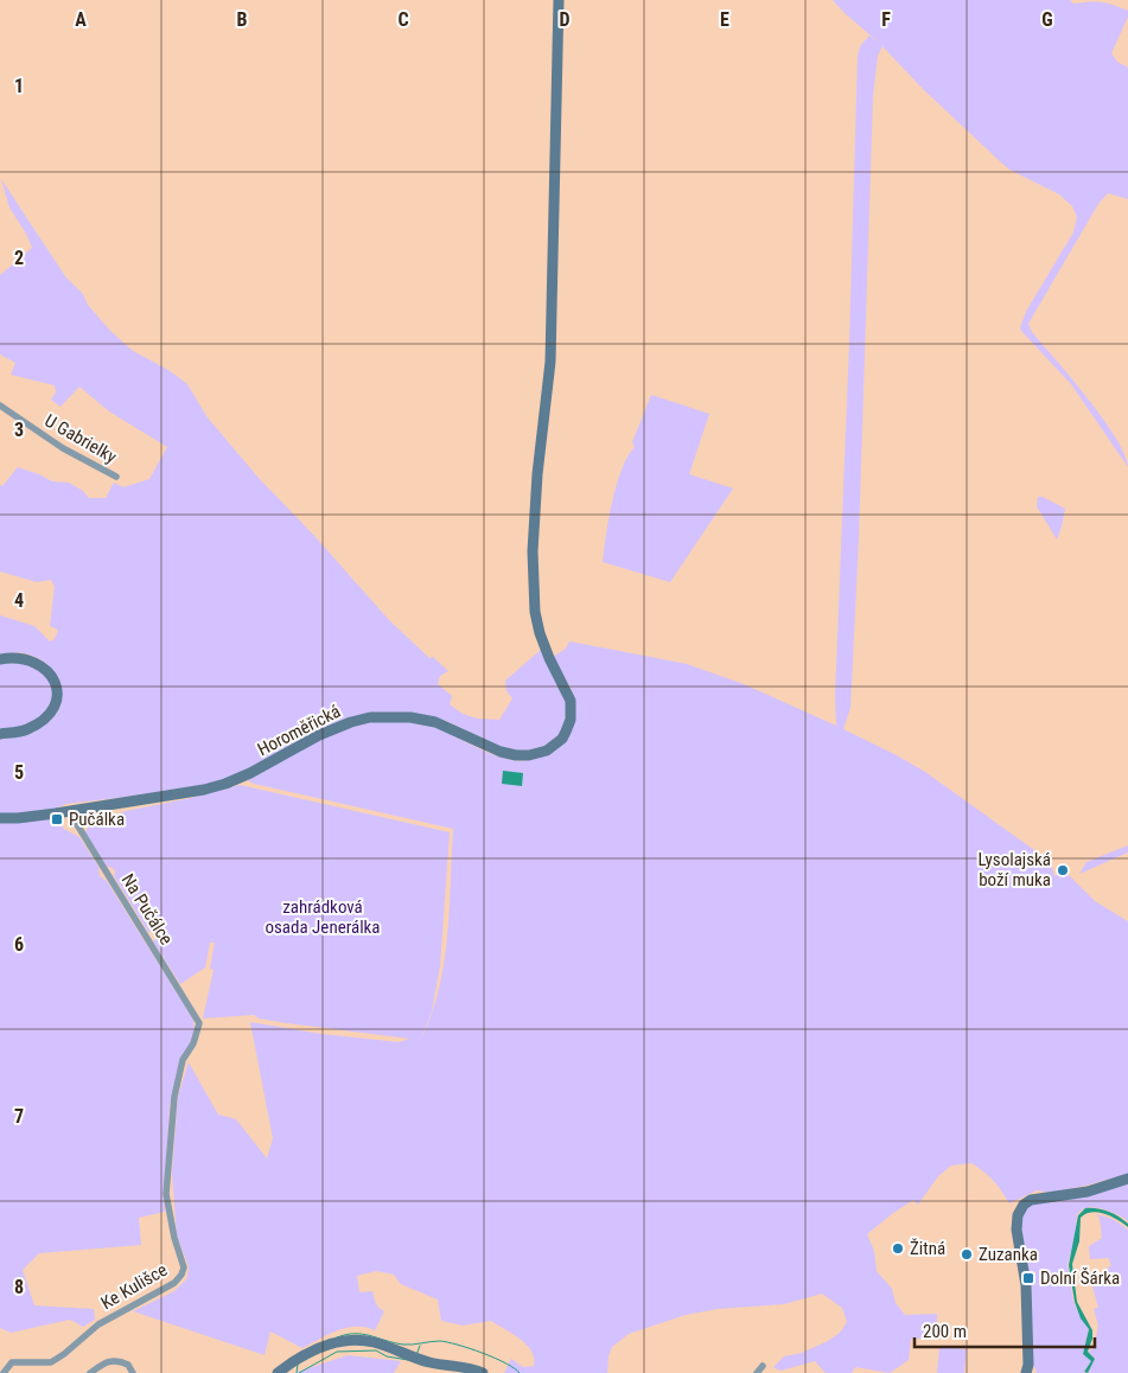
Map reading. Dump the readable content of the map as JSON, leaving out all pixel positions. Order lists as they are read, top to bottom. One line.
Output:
{"streets":{"main road":["Horoměřická"],"street":["U Gabrielky","Na Pučálce","Ke Kulišce"]},"crossings":[["Horoměřická","Na Pučálce"],["Na Pučálce","Ke Kulišce"]],"parks":["zahrádková osada Jenerálka"],"places":{"transit":["Pučálka","Dolní Šárka"],"other":["Lysolajská boží muka","Žitná","Zuzanka"]},"scale_bar":"200 m","grid":{"columns":["A","B","C","D","E","F","G"],"rows":["1","2","3","4","5","6","7","8"]}}
